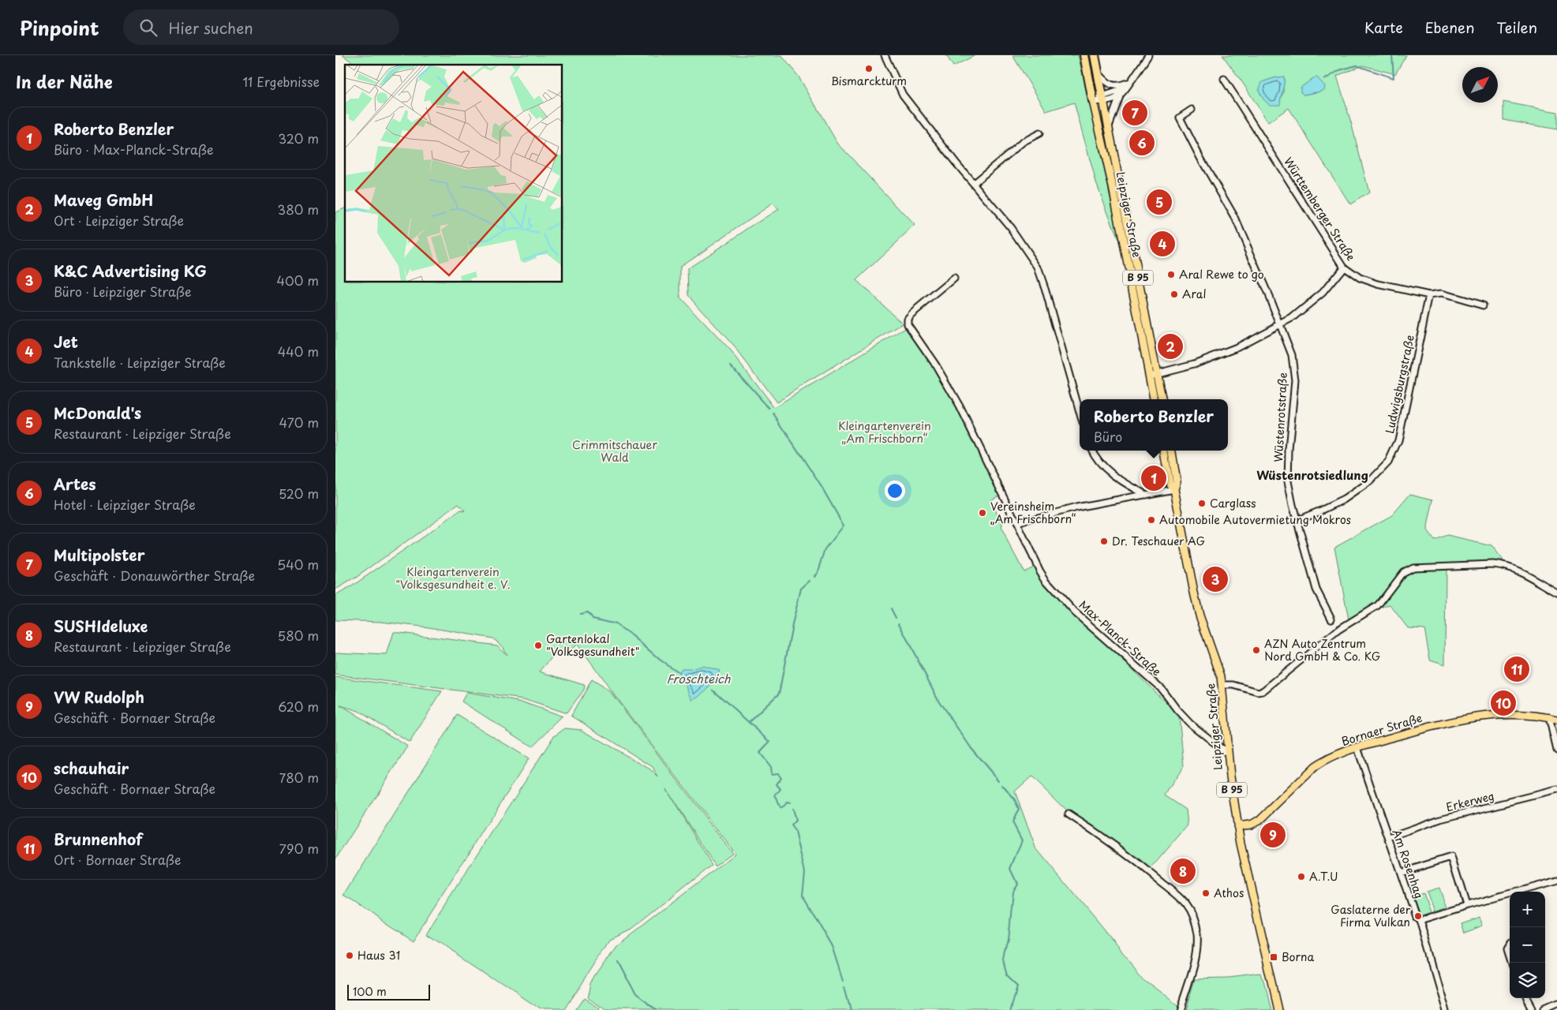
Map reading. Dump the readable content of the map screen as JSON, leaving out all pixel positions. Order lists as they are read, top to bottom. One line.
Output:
{"streets":{"highway":["Leipziger Straße","B 95"],"main road":["Bornaer Straße"],"street":["Württemberger Straße","Ludwigsburgstraße","Wüstenrotstraße","Max-Planck-Straße","Erkerweg","Am Rosenhag"]},"crossings":[["Württemberger Straße","Ludwigsburgstraße"],["Leipziger Straße","Max-Planck-Straße"],["Leipziger Straße","Bornaer Straße"],["Ludwigsburgstraße","Wüstenrotstraße"],["Bornaer Straße","Am Rosenhag"],["Erkerweg","Am Rosenhag"]],"districts":["Wüstenrotsiedlung"],"water":["Froschteich"],"parks":["Kleingartenverein „Am Frischborn“","Crimmitschauer Wald","Kleingartenverein \"Volksgesundheit e. V."],"places":{"other":["Bismarckturm","Aral Rewe to go","Aral","Carglass","Vereinsheim „Am Frischborn“","Automobile Autovermietung Mokros","Dr. Teschauer AG","Gartenlokal \"Volksgesundheit\"","AZN Auto Zentrum Nord GmbH & Co. KG","A.T.U","Athos","Gaslaterne der Firma Vulkan","Haus 31"],"transit":["Borna"]},"scale_bar":"100 m","north":"top right","page":{"header":"Pinpoint","search":"Hier suchen","nav":["Karte","Ebenen","Teilen"],"heading":["In der Nähe","11 Ergebnisse"],"pins":["7","6","5","4","2","1","3","11","10","9","8"],"list":[{"mark":"1","name":"Roberto Benzler","note":"Büro · Max-Planck-Straße","value":"320 m"},{"mark":"2","name":"Maveg GmbH","note":"Ort · Leipziger Straße","value":"380 m"},{"mark":"3","name":"K&C Advertising KG","note":"Büro · Leipziger Straße","value":"400 m"},{"mark":"4","name":"Jet","note":"Tankstelle · Leipziger Straße","value":"440 m"},{"mark":"5","name":"McDonald's","note":"Restaurant · Leipziger Straße","value":"470 m"},{"mark":"6","name":"Artes","note":"Hotel · Leipziger Straße","value":"520 m"},{"mark":"7","name":"Multipolster","note":"Geschäft · Donauwörther Straße","value":"540 m"},{"mark":"8","name":"SUSHIdeluxe","note":"Restaurant · Leipziger Straße","value":"580 m"},{"mark":"9","name":"VW Rudolph","note":"Geschäft · Bornaer Straße","value":"620 m"},{"mark":"10","name":"schauhair","note":"Geschäft · Bornaer Straße","value":"780 m"},{"mark":"11","name":"Brunnenhof","note":"Ort · Bornaer Straße","value":"790 m"}],"popup":["Roberto Benzler","Büro"],"map_buttons":["+","−"],"scale":"100 m"}}
